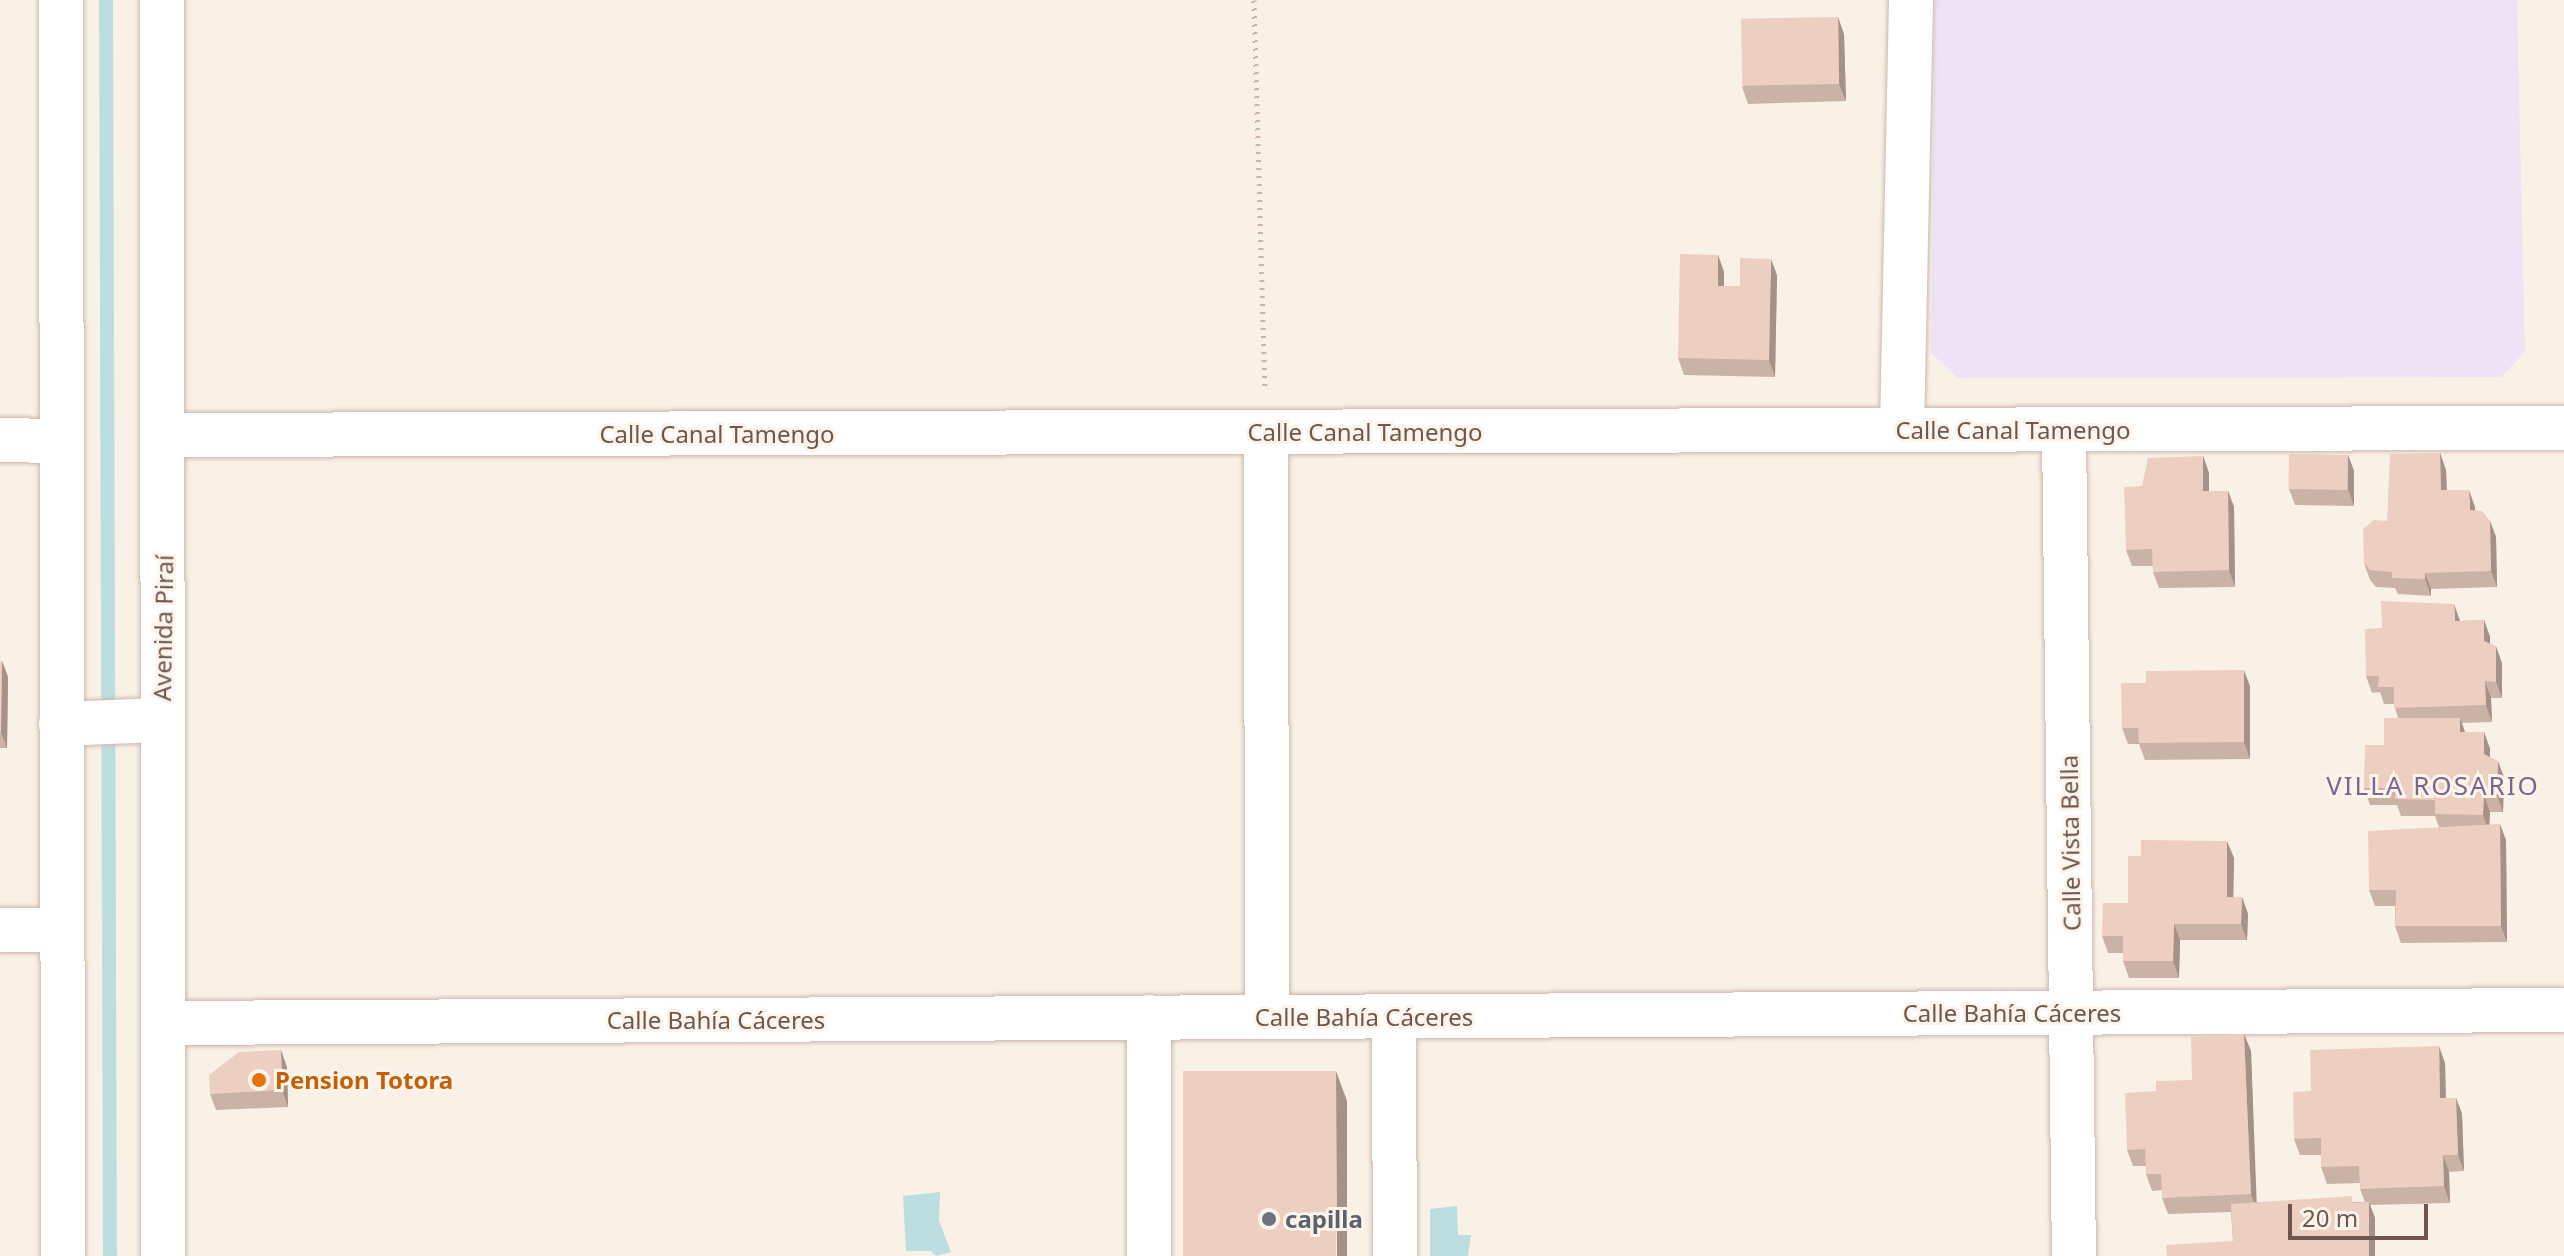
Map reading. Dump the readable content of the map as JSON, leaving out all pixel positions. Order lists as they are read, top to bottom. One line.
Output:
{"streets":{"street":["Calle Canal Tamengo","Avenida Piraí","Calle Vista Bella","Calle Bahía Cáceres"]},"crossings":[["Calle Canal Tamengo","Avenida Piraí"],["Calle Canal Tamengo","Calle Vista Bella"],["Avenida Piraí","Calle Bahía Cáceres"],["Calle Vista Bella","Calle Bahía Cáceres"]],"districts":["VILLA ROSARIO"],"places":["Pension Totora","capilla"],"scale_bar":"20 m"}
